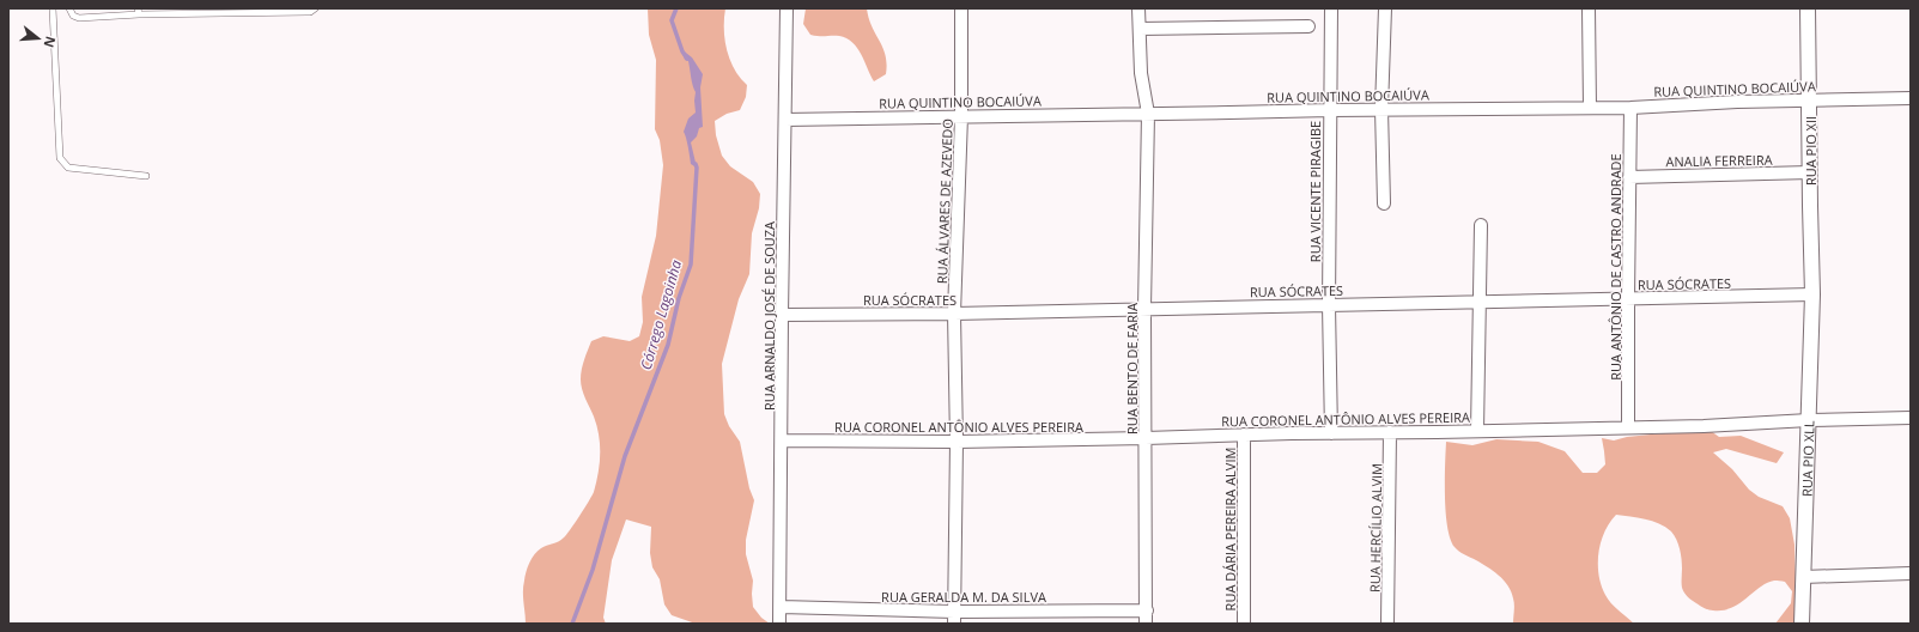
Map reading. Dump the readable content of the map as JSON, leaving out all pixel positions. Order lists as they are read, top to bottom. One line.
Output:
{"streets":{"street":["RUA QUINTINO BOCAIÚVA","RUA PIO XII","ANALIA FERREIRA","RUA VICENTE PIRAGIBE","RUA ÁLVARES DE AZEVEDO","RUA ANTÔNIO DE CASTRO ANDRADE","RUA SÓCRATES","RUA ARNALDO JOSÉ DE SOUZA","RUA BENTO DE FARIA","RUA CORONEL ANTÔNIO ALVES PEREIRA","RUA PIO XLL","RUA HERCÍLIO ALVIM","RUA DÁRIA PEREIRA ALVIM","RUA GERALDA M. DA SILVA"]},"crossings":[["RUA QUINTINO BOCAIÚVA","RUA PIO XII"],["RUA QUINTINO BOCAIÚVA","RUA VICENTE PIRAGIBE"],["RUA QUINTINO BOCAIÚVA","RUA ÁLVARES DE AZEVEDO"],["RUA QUINTINO BOCAIÚVA","RUA ANTÔNIO DE CASTRO ANDRADE"],["RUA QUINTINO BOCAIÚVA","RUA ARNALDO JOSÉ DE SOUZA"],["RUA QUINTINO BOCAIÚVA","RUA BENTO DE FARIA"],["RUA PIO XII","ANALIA FERREIRA"],["RUA PIO XII","RUA SÓCRATES"],["RUA PIO XII","RUA PIO XLL"],["ANALIA FERREIRA","RUA ANTÔNIO DE CASTRO ANDRADE"],["RUA VICENTE PIRAGIBE","RUA SÓCRATES"],["RUA VICENTE PIRAGIBE","RUA CORONEL ANTÔNIO ALVES PEREIRA"],["RUA ÁLVARES DE AZEVEDO","RUA SÓCRATES"],["RUA ÁLVARES DE AZEVEDO","RUA CORONEL ANTÔNIO ALVES PEREIRA"],["RUA ÁLVARES DE AZEVEDO","RUA GERALDA M. DA SILVA"],["RUA ANTÔNIO DE CASTRO ANDRADE","RUA SÓCRATES"],["RUA ANTÔNIO DE CASTRO ANDRADE","RUA CORONEL ANTÔNIO ALVES PEREIRA"],["RUA SÓCRATES","RUA ARNALDO JOSÉ DE SOUZA"],["RUA SÓCRATES","RUA BENTO DE FARIA"],["RUA SÓCRATES","RUA PIO XLL"],["RUA ARNALDO JOSÉ DE SOUZA","RUA CORONEL ANTÔNIO ALVES PEREIRA"],["RUA ARNALDO JOSÉ DE SOUZA","RUA GERALDA M. DA SILVA"],["RUA BENTO DE FARIA","RUA CORONEL ANTÔNIO ALVES PEREIRA"],["RUA BENTO DE FARIA","RUA GERALDA M. DA SILVA"],["RUA CORONEL ANTÔNIO ALVES PEREIRA","RUA PIO XLL"],["RUA CORONEL ANTÔNIO ALVES PEREIRA","RUA HERCÍLIO ALVIM"],["RUA CORONEL ANTÔNIO ALVES PEREIRA","RUA DÁRIA PEREIRA ALVIM"]],"water":["Córrego Lagoinha"],"north":"right"}
